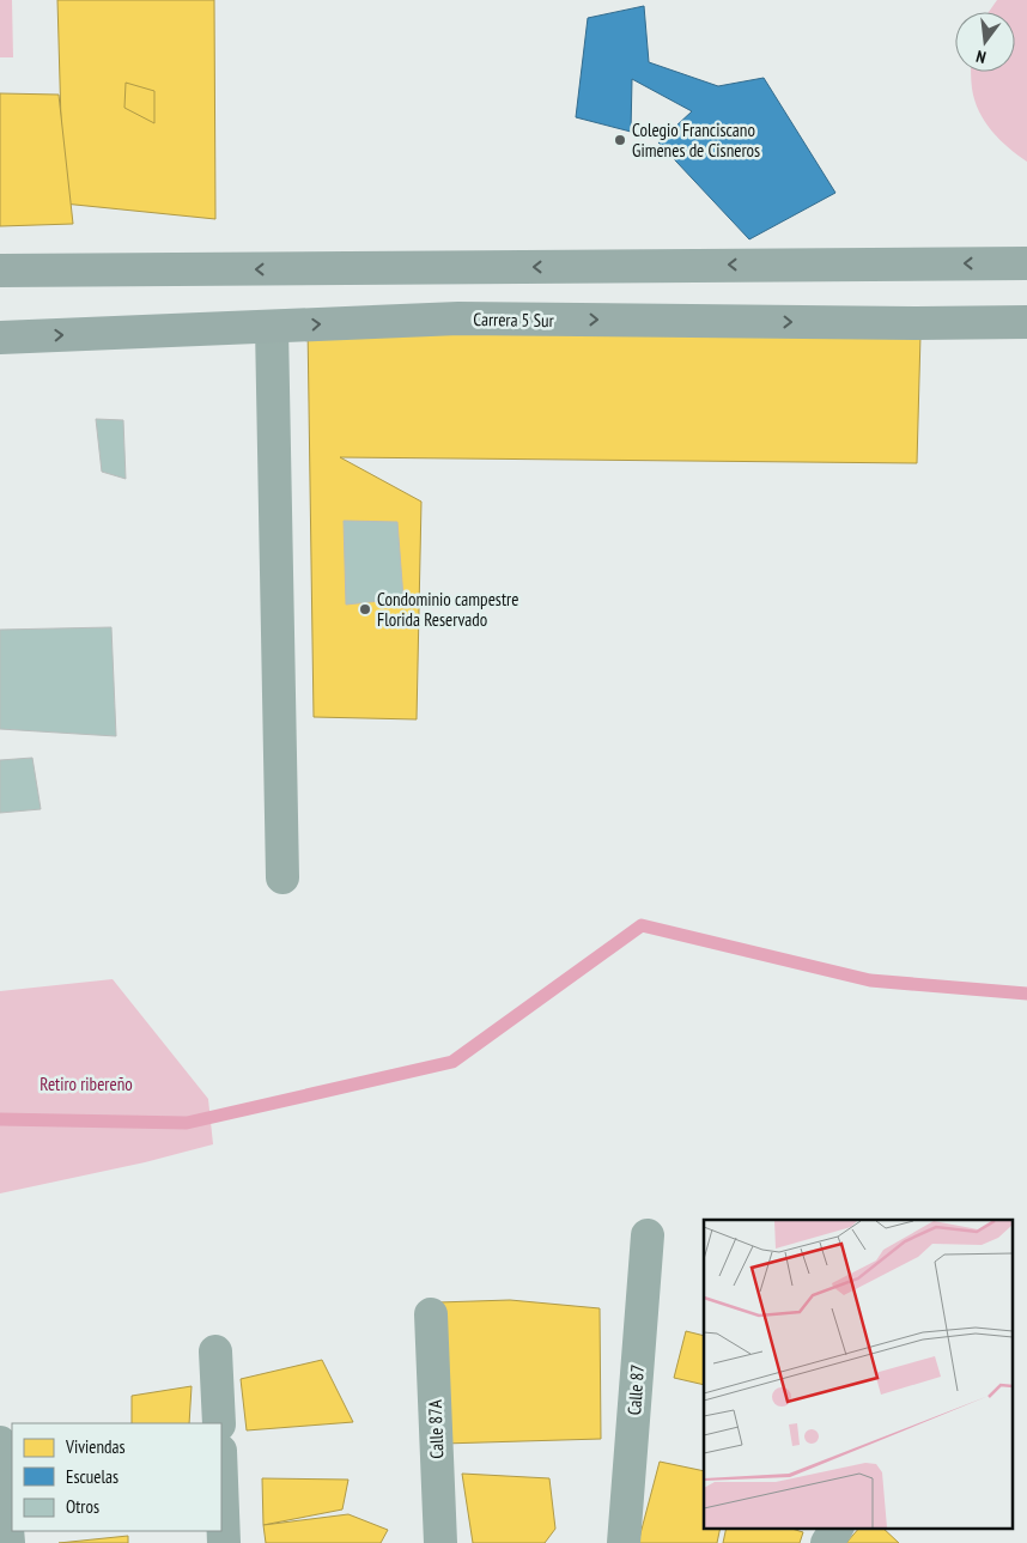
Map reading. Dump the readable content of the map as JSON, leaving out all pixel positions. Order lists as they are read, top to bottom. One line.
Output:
{"streets":{"street":["Carrera 5 Sur","Calle 87","Calle 87A"]},"parks":["Retiro ribereño"],"places":["Colegio Franciscano Gimenes de Cisneros","Condominio campestre Florida Reservado"],"legend":["Viviendas","Escuelas","Otros"],"north":"bottom"}
